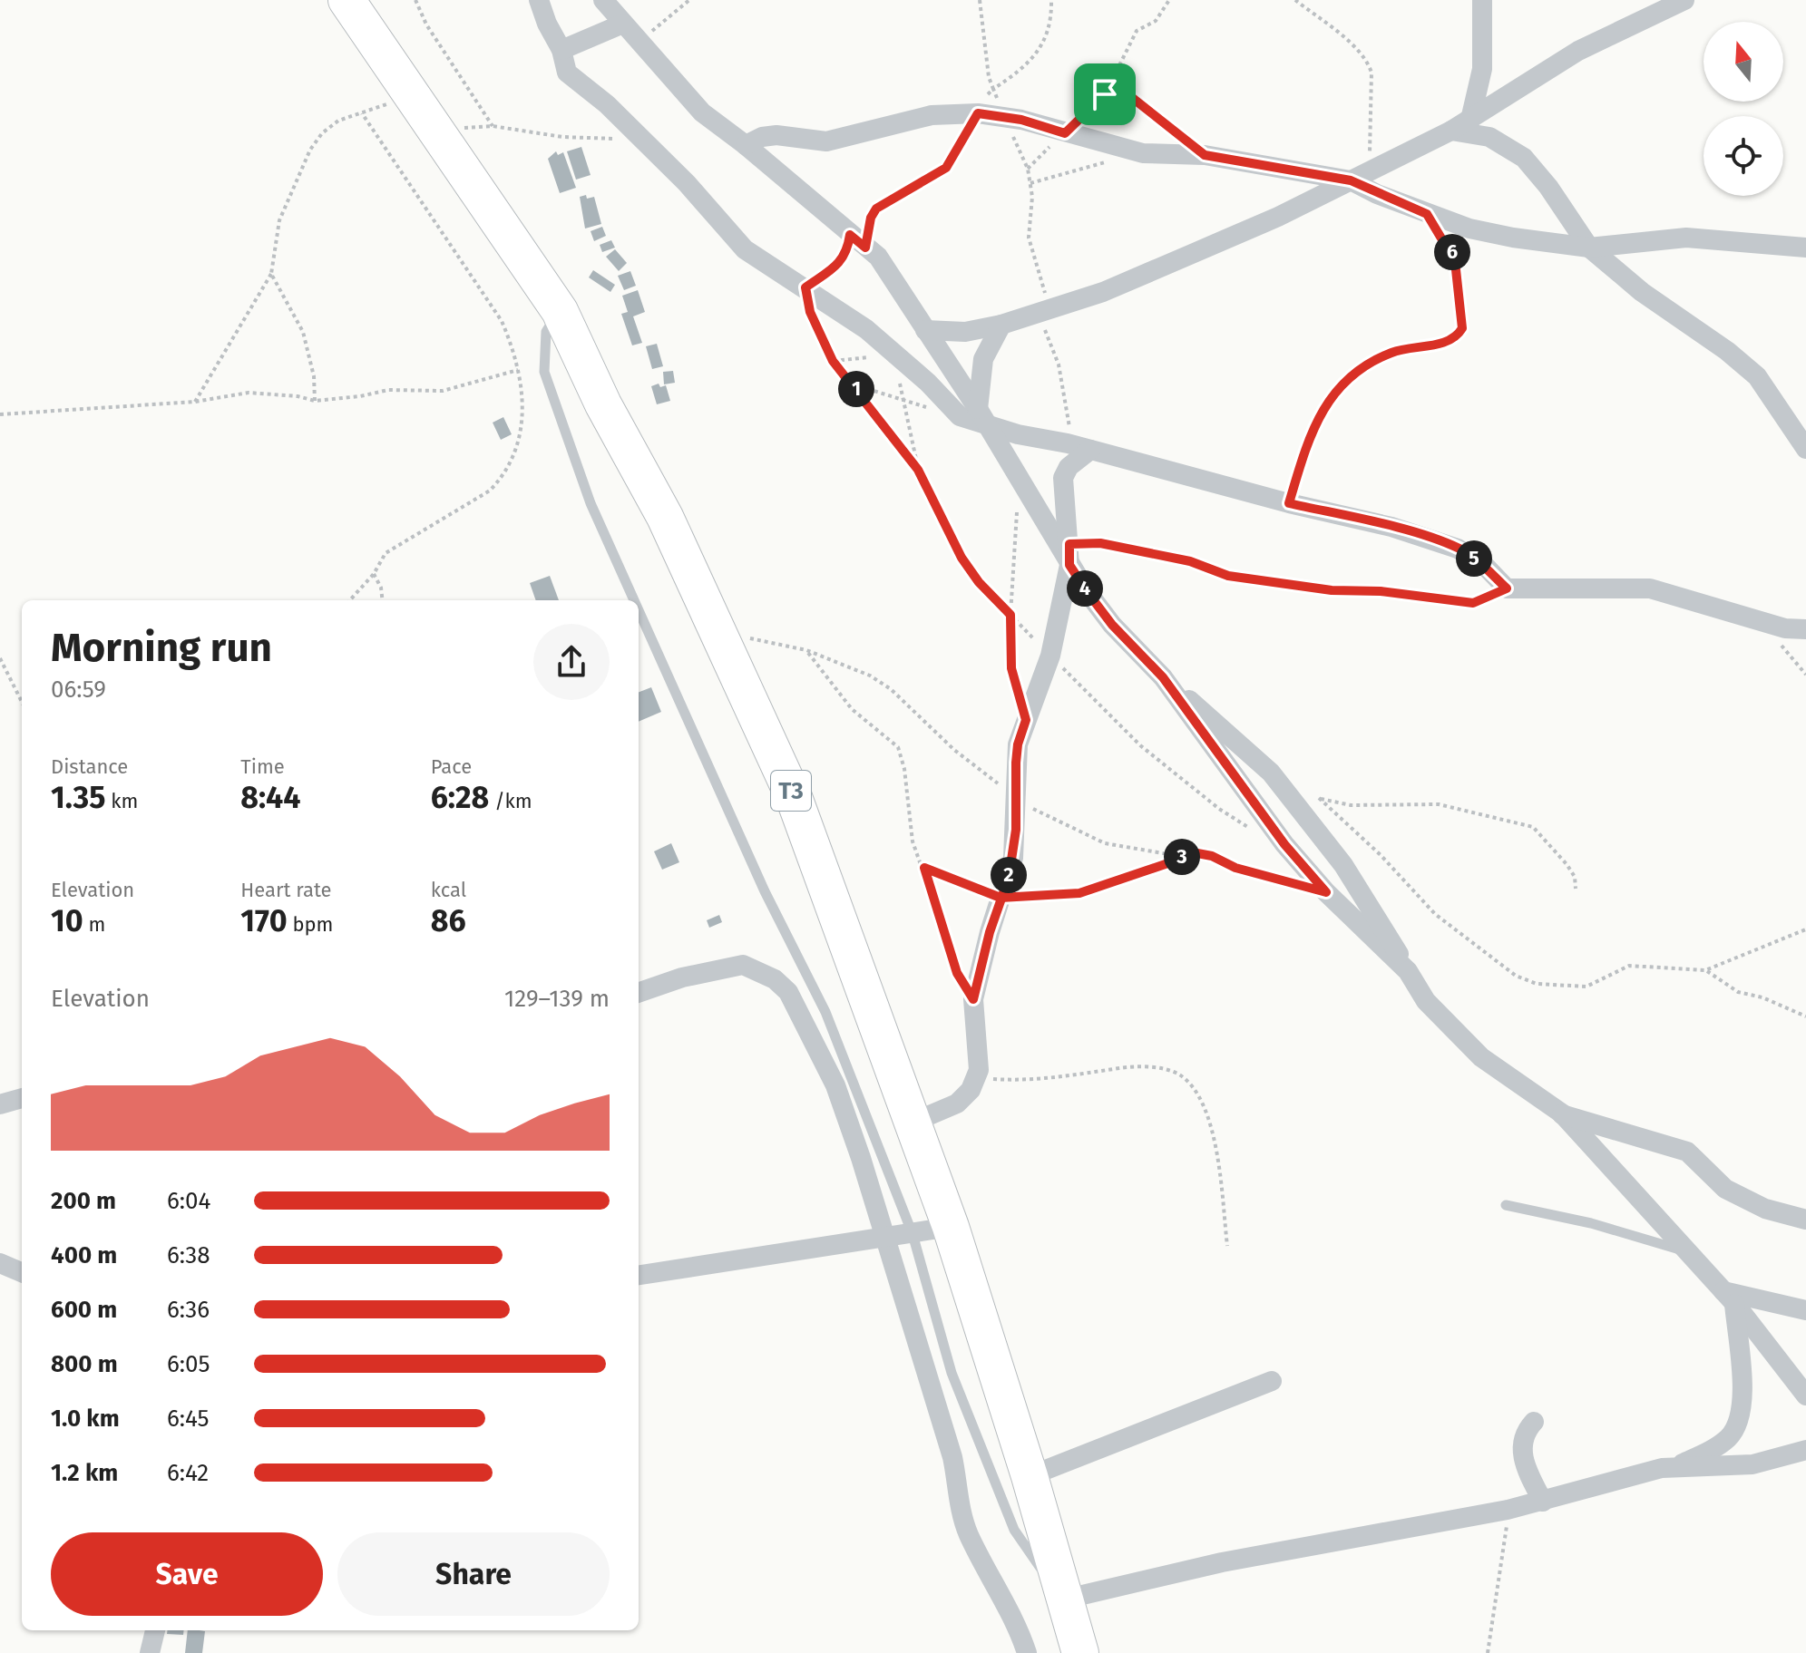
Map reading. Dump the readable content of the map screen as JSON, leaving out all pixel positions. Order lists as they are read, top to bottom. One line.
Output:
{"streets":{"highway":["T3"]},"north":"top","page":{"pins":["6","1","5","4","3","2"],"heading":["Morning run","06:59"],"stats":[["Distance","1.35 km"],["Time","8:44"],["Pace","6:28 /km"],["Elevation","10 m"],["Heart rate","170 bpm"],["kcal","86"]],"chart":["Elevation","129–139 m"],"list":[{"name":"200 m","note":"6:04"},{"name":"400 m","note":"6:38"},{"name":"600 m","note":"6:36"},{"name":"800 m","note":"6:05"},{"name":"1.0 km","note":"6:45"},{"name":"1.2 km","note":"6:42"}],"buttons":["Save","Share"]}}
